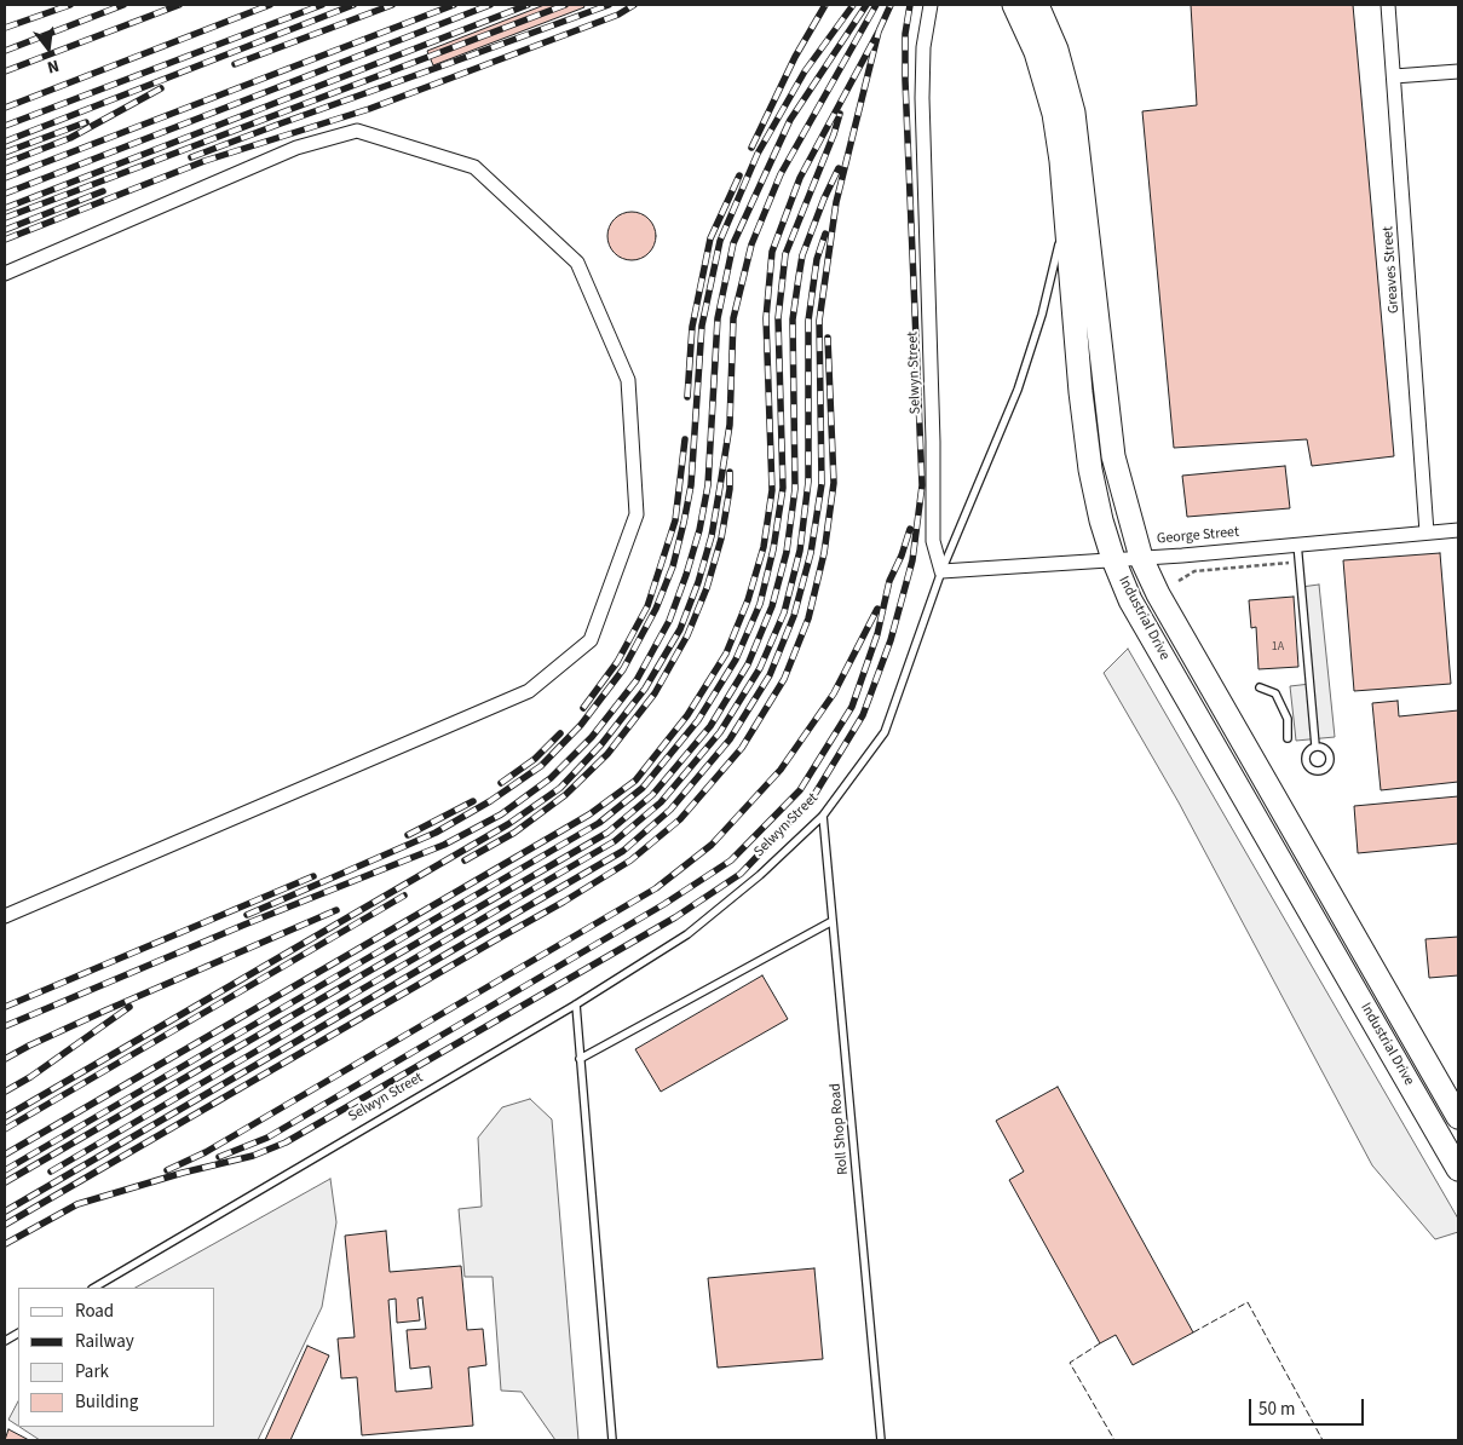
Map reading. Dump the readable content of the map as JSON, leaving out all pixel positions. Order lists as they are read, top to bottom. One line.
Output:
{"streets":{"highway":["Industrial Drive"],"street":["Greaves Street","Selwyn Street","George Street"],"lane":["Roll Shop Road"]},"crossings":[["Greaves Street","George Street"],["Selwyn Street","George Street"],["Selwyn Street","Roll Shop Road"],["George Street","Industrial Drive"]],"house_numbers":["1A"],"legend":["Road","Railway","Park","Building"],"scale_bar":"50 m","north":"bottom"}
